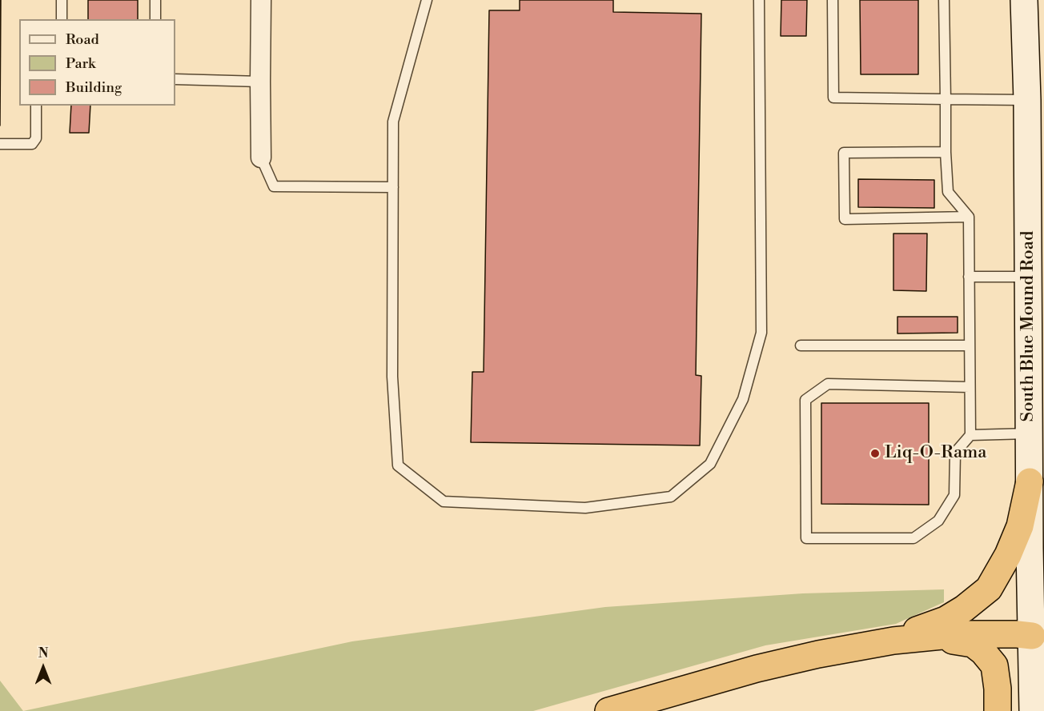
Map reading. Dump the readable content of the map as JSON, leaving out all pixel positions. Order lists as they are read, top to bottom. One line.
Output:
{"streets":{"main road":["South Blue Mound Road"]},"places":["Liq-O-Rama"],"legend":["Road","Park","Building"],"north":"top"}
